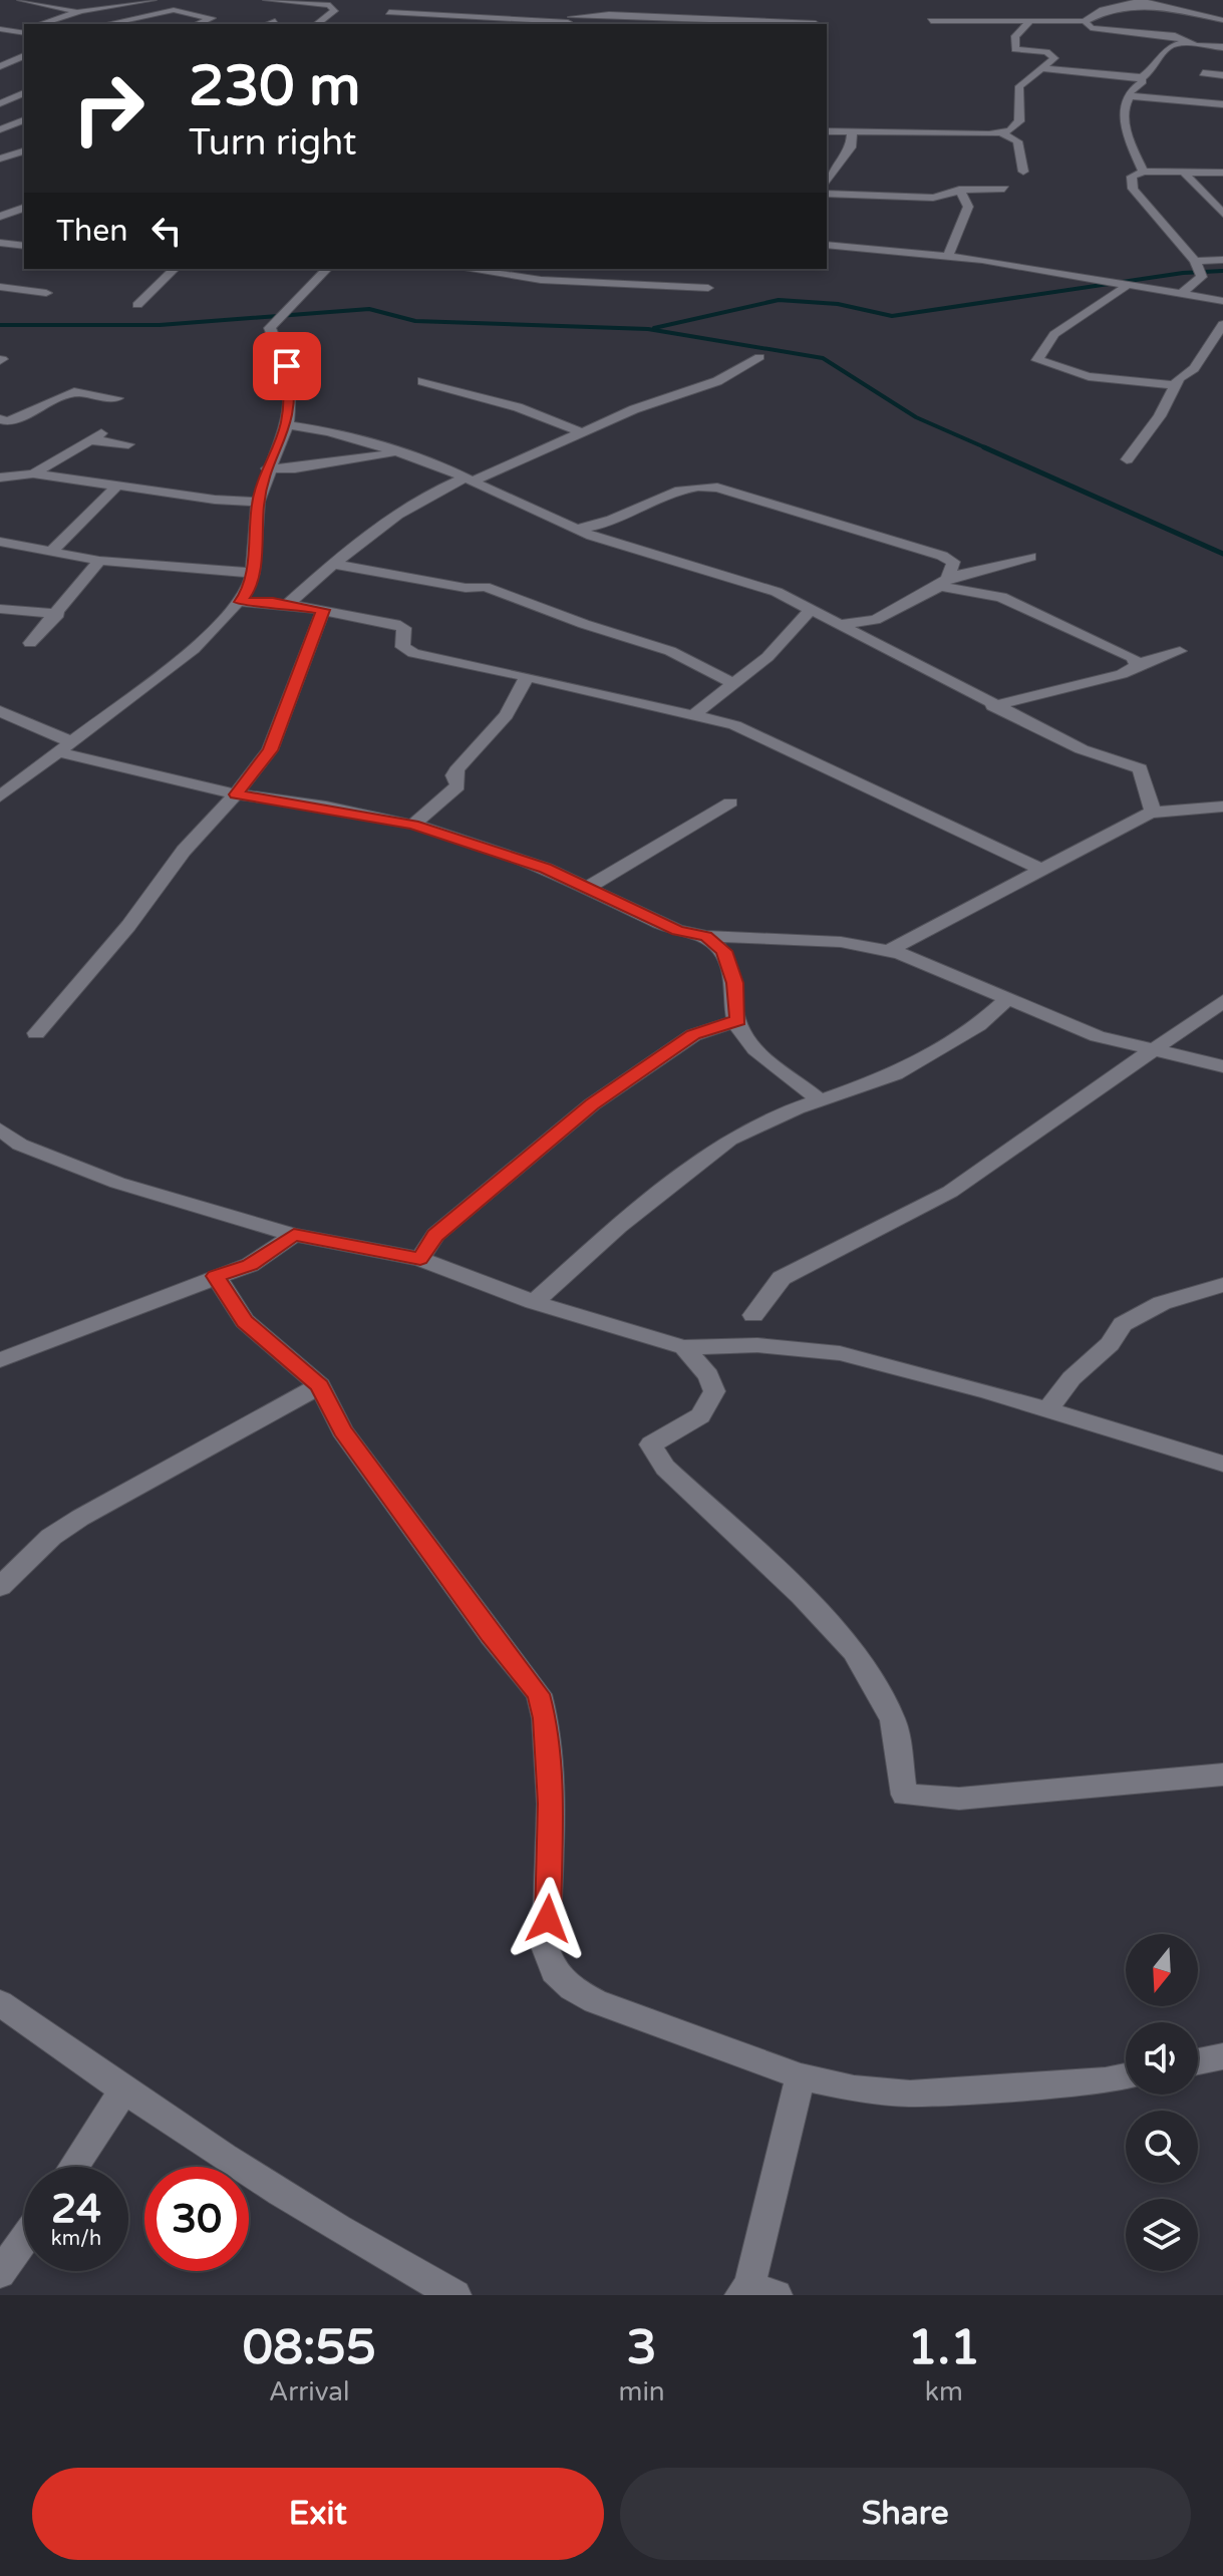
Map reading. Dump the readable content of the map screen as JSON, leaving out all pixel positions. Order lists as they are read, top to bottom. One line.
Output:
{"north":"bottom","page":{"turn":["230 m","Turn right"],"then":"Then","speed":"24 km/h","limit":"30","eta":["08:55","Arrival","3","min","1.1","km"],"buttons":["Exit","Share"]}}
